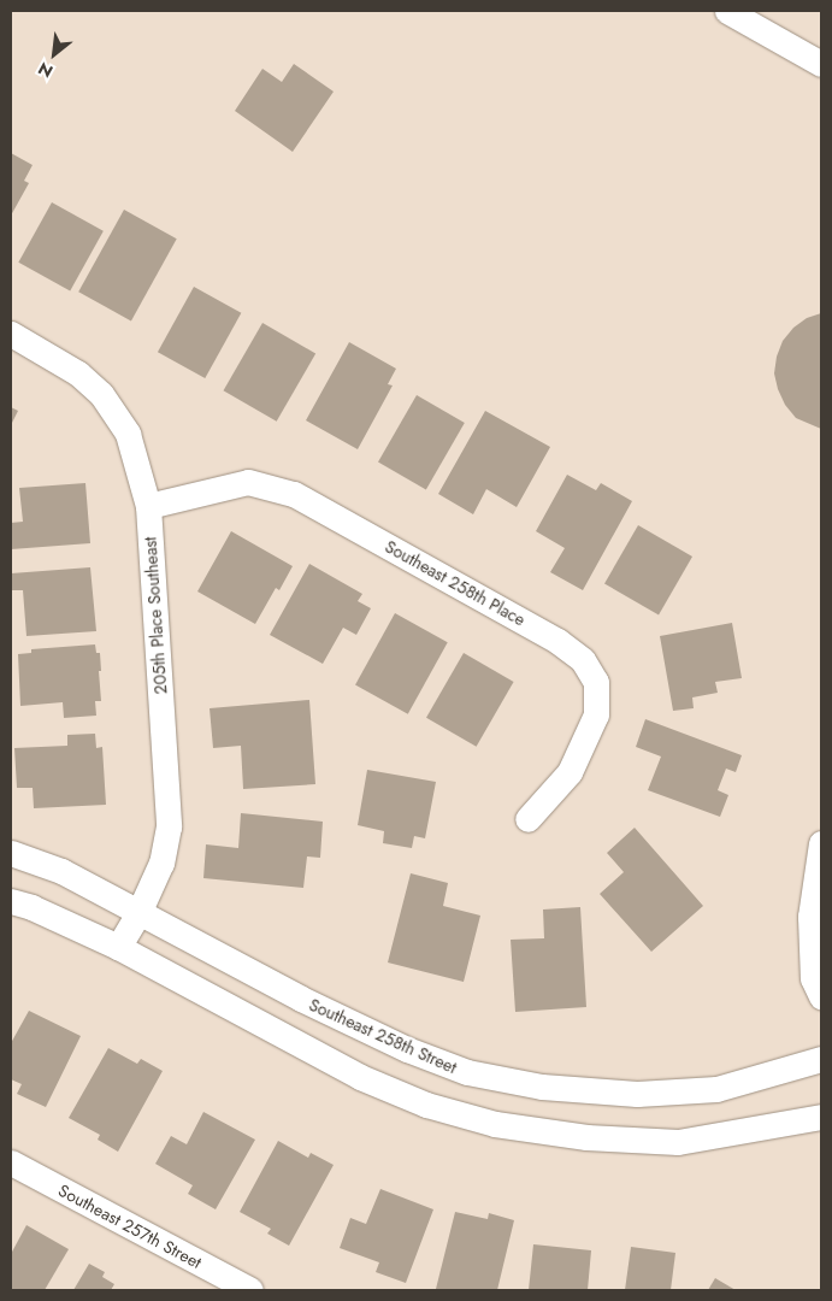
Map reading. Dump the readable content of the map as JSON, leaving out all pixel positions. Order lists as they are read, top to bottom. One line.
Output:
{"streets":{"street":["Southeast 258th Place","205th Place Southeast","Southeast 258th Street","Southeast 257th Street"]},"crossings":[["Southeast 258th Place","205th Place Southeast"],["205th Place Southeast","Southeast 258th Street"]],"north":"bottom left"}
